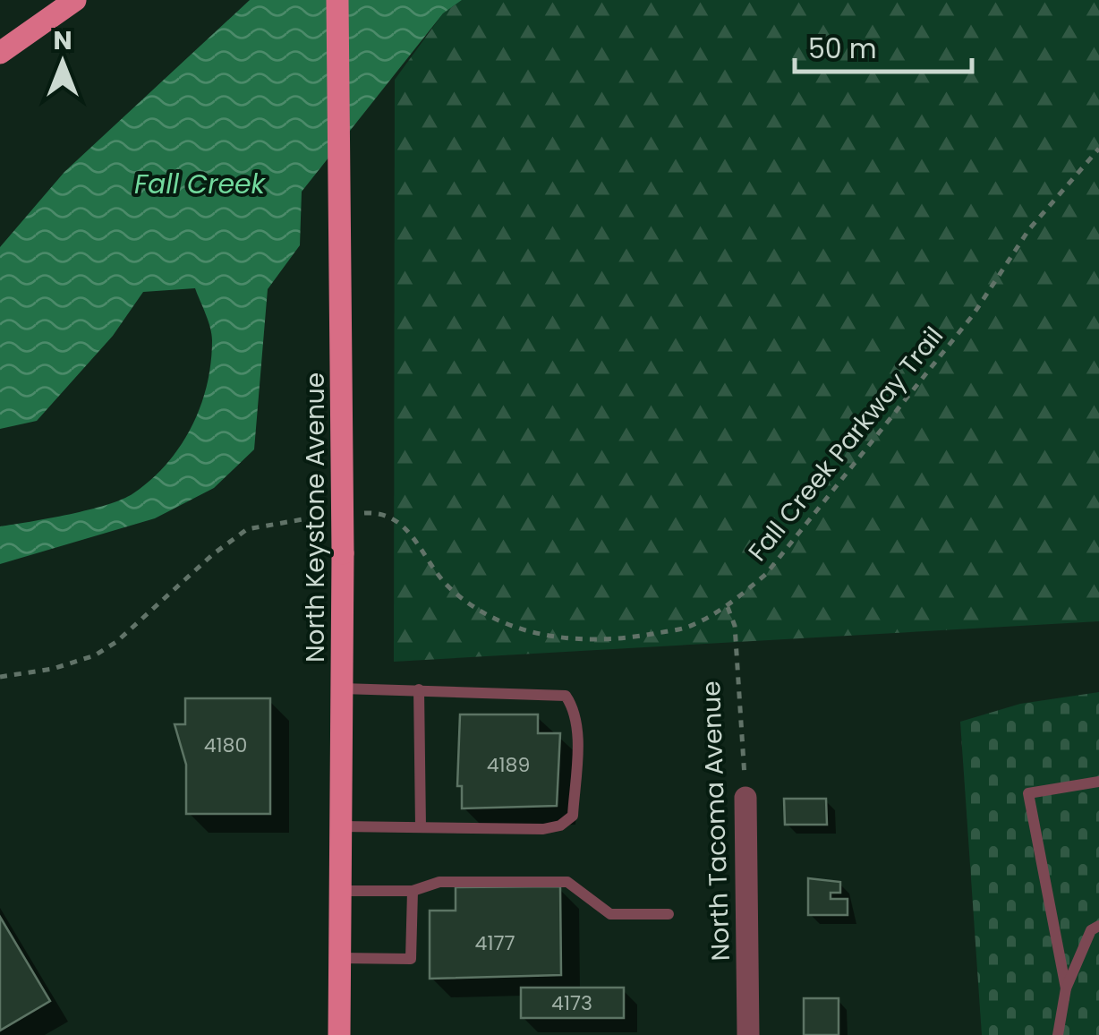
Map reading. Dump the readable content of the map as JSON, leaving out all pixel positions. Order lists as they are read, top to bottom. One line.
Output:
{"streets":{"main road":["North Keystone Avenue"],"street":["North Tacoma Avenue"],"path":["Fall Creek Parkway Trail"]},"crossings":[["Fall Creek Parkway Trail","North Tacoma Avenue"]],"water":["Fall Creek"],"house_numbers":["4180","4189","4177","4173"],"scale_bar":"50 m","north":"top"}
